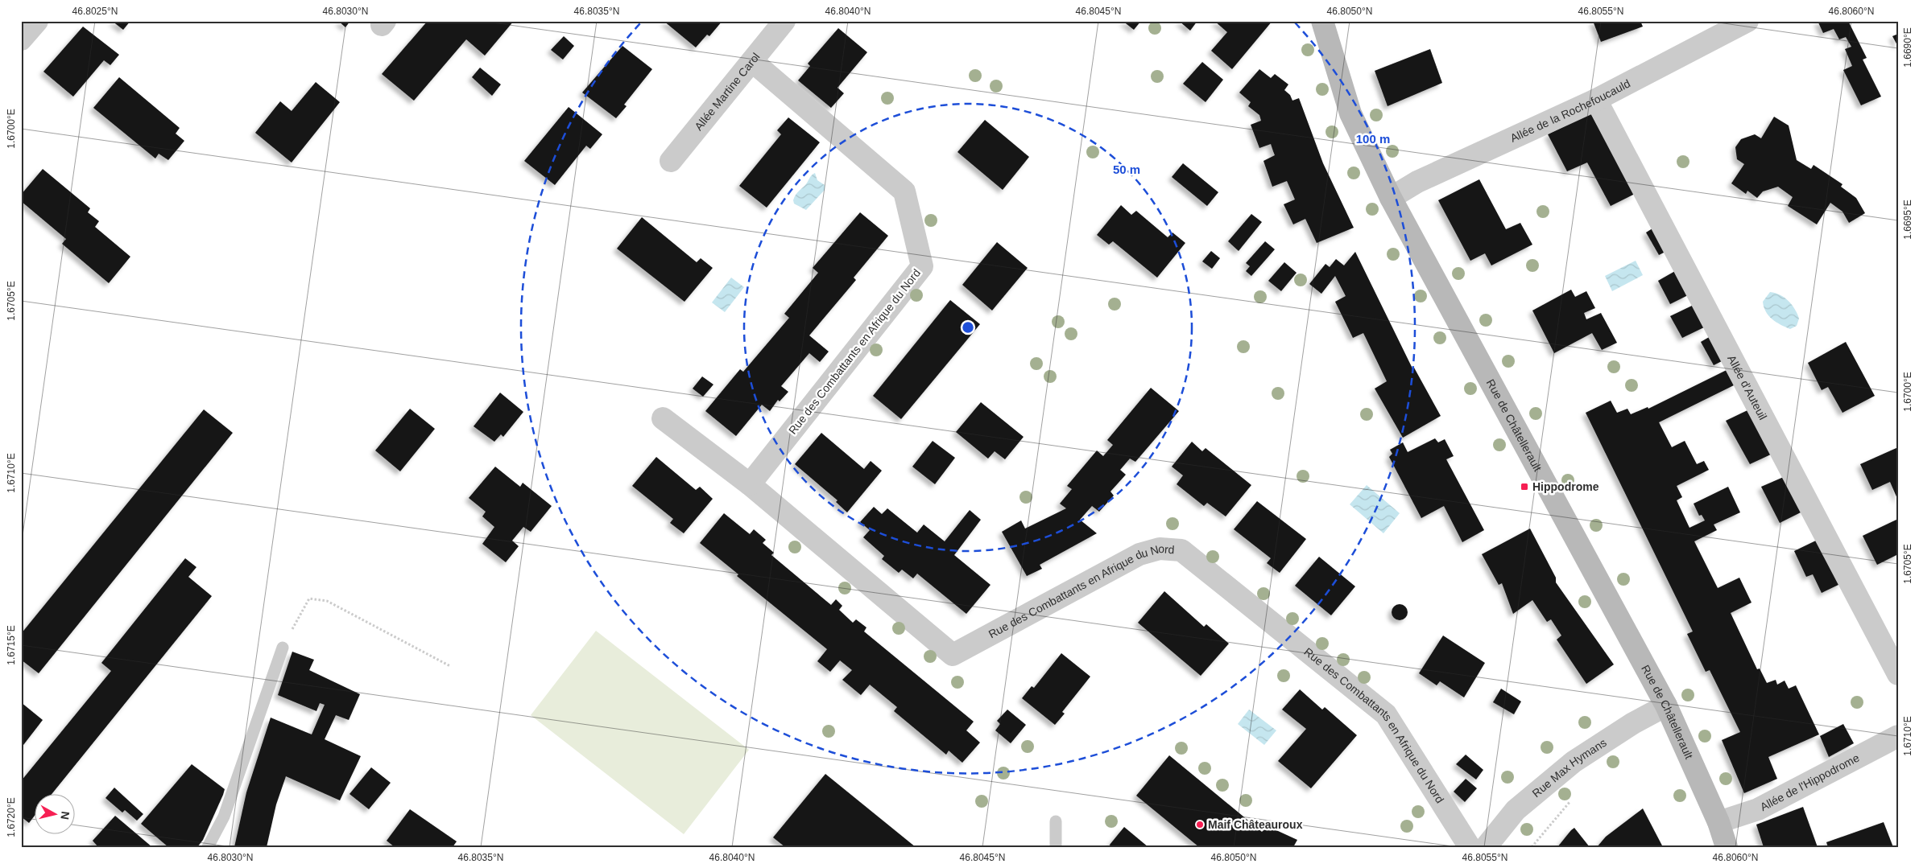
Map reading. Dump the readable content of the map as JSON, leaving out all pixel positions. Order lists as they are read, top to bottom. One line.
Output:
{"streets":{"main road":["Rue de Châtellerault"],"street":["Allée Martine Carol","Allée de la Rochefoucauld","Rue des Combattants en Afrique du Nord","Allée d'Auteuil","Rue Max Hymans","Allée de l'Hippodrome"]},"crossings":[["Allée Martine Carol","Rue des Combattants en Afrique du Nord"],["Allée de la Rochefoucauld","Allée d'Auteuil"],["Allée de la Rochefoucauld","Rue de Châtellerault"],["Rue de Châtellerault","Rue Max Hymans"],["Rue de Châtellerault","Allée de l'Hippodrome"]],"places":{"transit":["Hippodrome"],"other":["Maif Châteauroux"]},"north":"right","coordinates":["46.8025°N","46.8030°N","46.8035°N","46.8040°N","46.8045°N","46.8050°N","46.8055°N","46.8060°N","1.6690°E","1.6700°E","1.6695°E","1.6705°E","1.6710°E","1.6715°E","1.6720°E"],"rings":["100 m","50 m"]}
